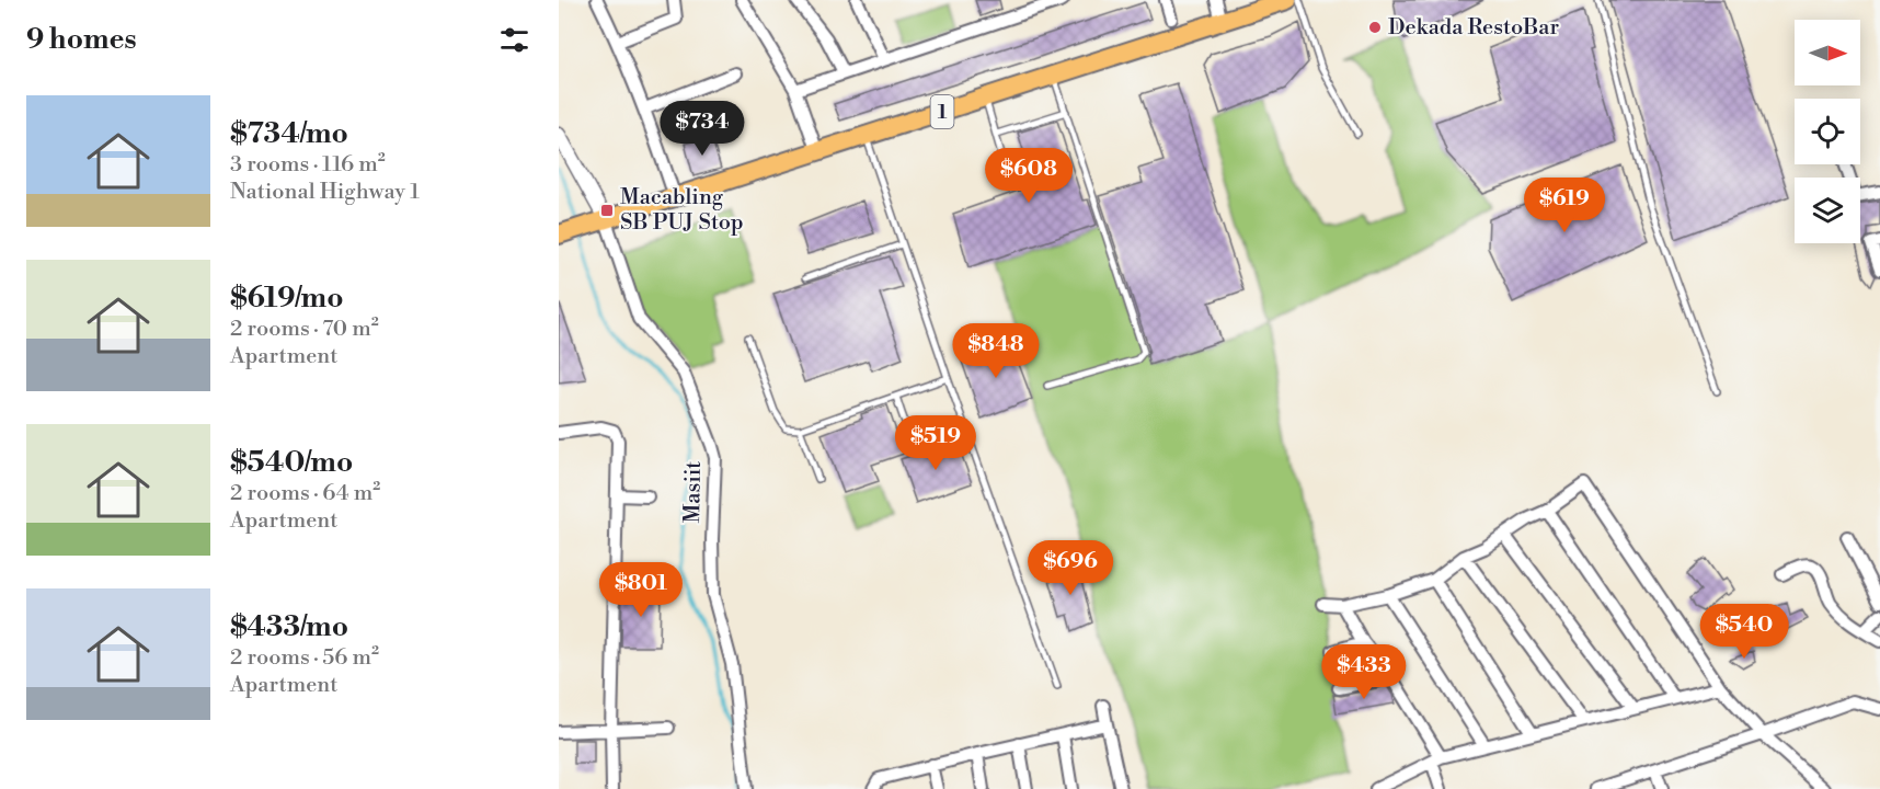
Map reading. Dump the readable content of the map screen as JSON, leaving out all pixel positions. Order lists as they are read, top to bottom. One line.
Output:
{"streets":{"highway":["1"],"street":["Masiit"]},"crossings":[["1","Masiit"]],"places":{"other":["Dekada RestoBar"],"transit":["Macabling SB PUJ Stop"]},"north":"right","page":{"heading":"9 homes","list":[{"name":"$734/mo","note":"3 rooms · 116 m² · National Highway 1"},{"name":"$619/mo","note":"2 rooms · 70 m² · Apartment"},{"name":"$540/mo","note":"2 rooms · 64 m² · Apartment"},{"name":"$433/mo","note":"2 rooms · 56 m² · Apartment"}],"price":["$734","$608","$619","$848","$519","$696","$801","$540","$433"]}}
